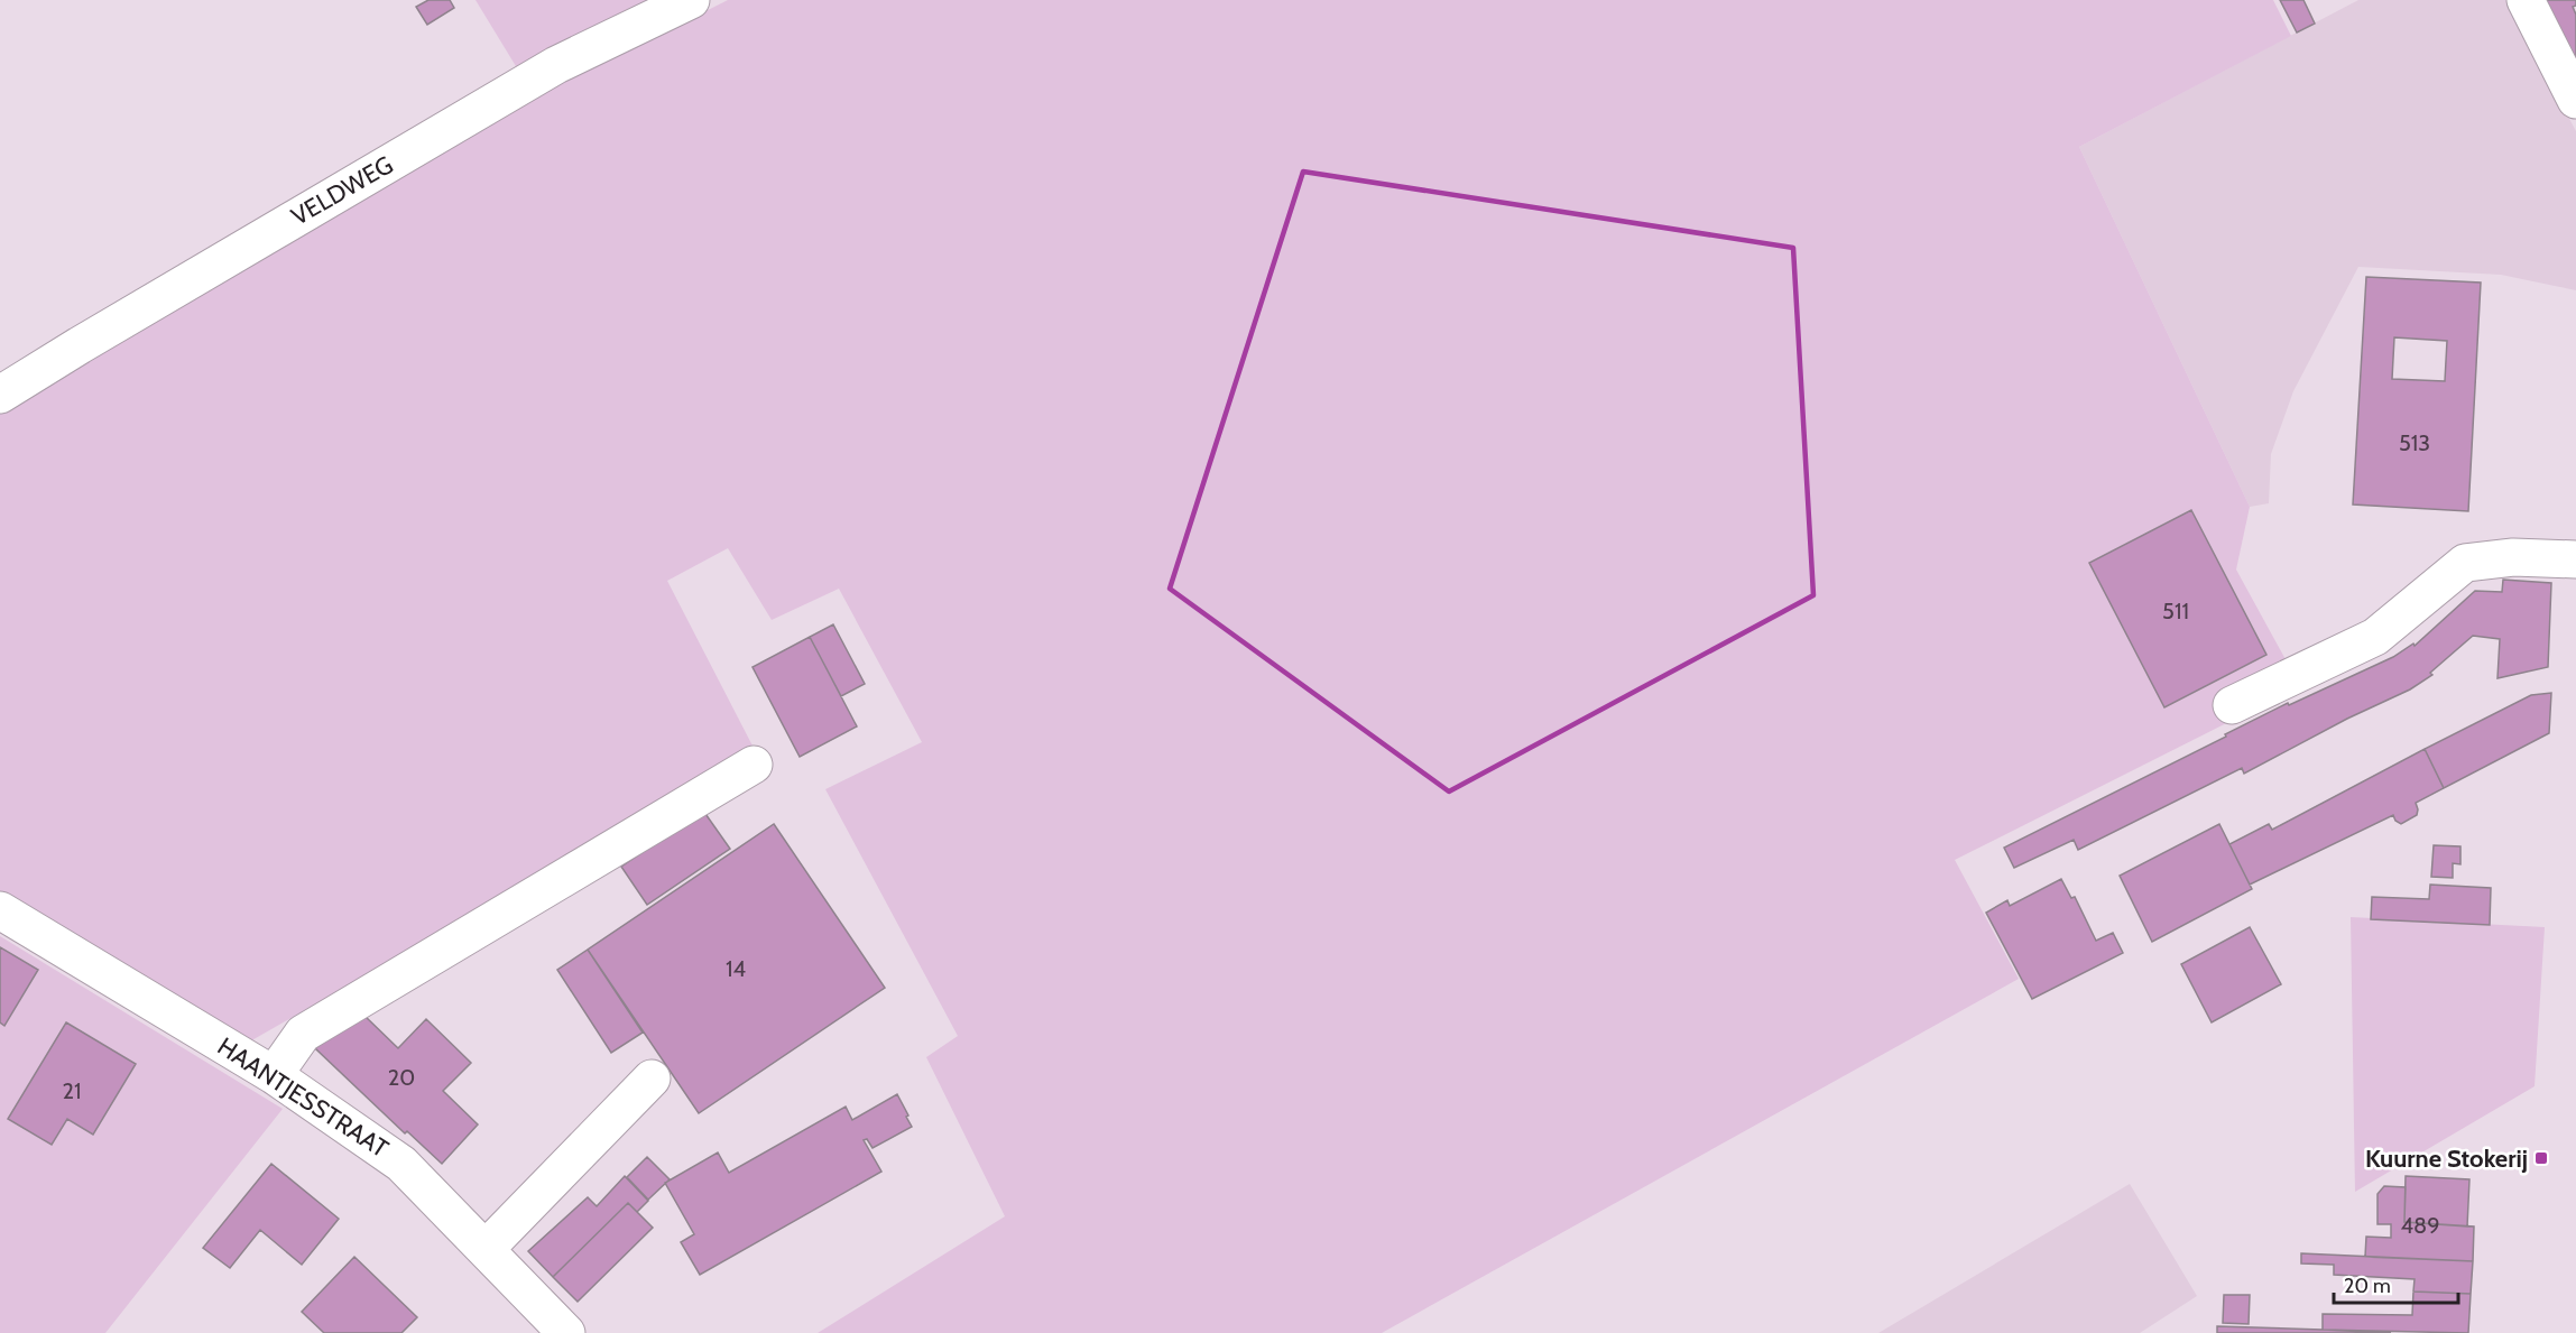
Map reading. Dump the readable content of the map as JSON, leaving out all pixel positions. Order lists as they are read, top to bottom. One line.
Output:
{"streets":{"street":["VELDWEG","HAANTJESSTRAAT"]},"places":{"transit":["Kuurne Stokerij"]},"house_numbers":["513","511","14","20","21","489"],"scale_bar":"20 m"}
